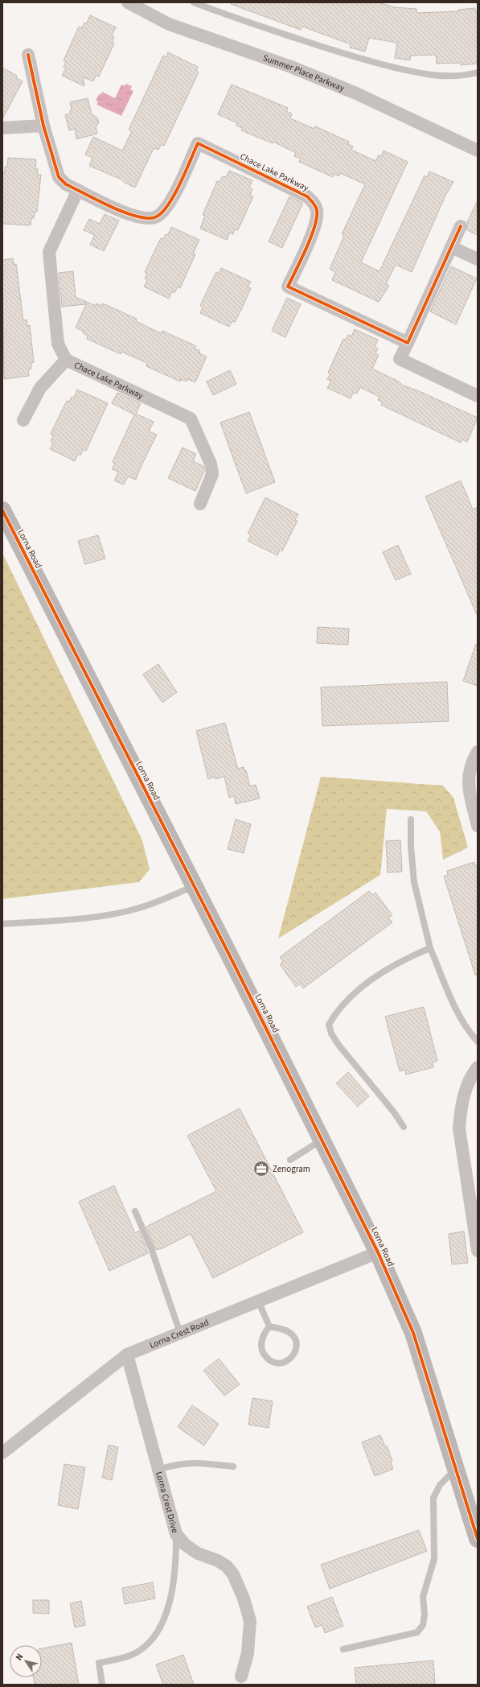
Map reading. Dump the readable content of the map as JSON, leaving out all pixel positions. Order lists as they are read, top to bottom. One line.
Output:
{"streets":{"street":["Summer Place Parkway","Chace Lake Parkway","Lorna Road","Lorna Crest Road","Lorna Crest Drive"]},"crossings":[["Lorna Road","Lorna Crest Road"],["Lorna Crest Road","Lorna Crest Drive"]],"places":{"office":["Zenogram"]},"north":"top left"}
